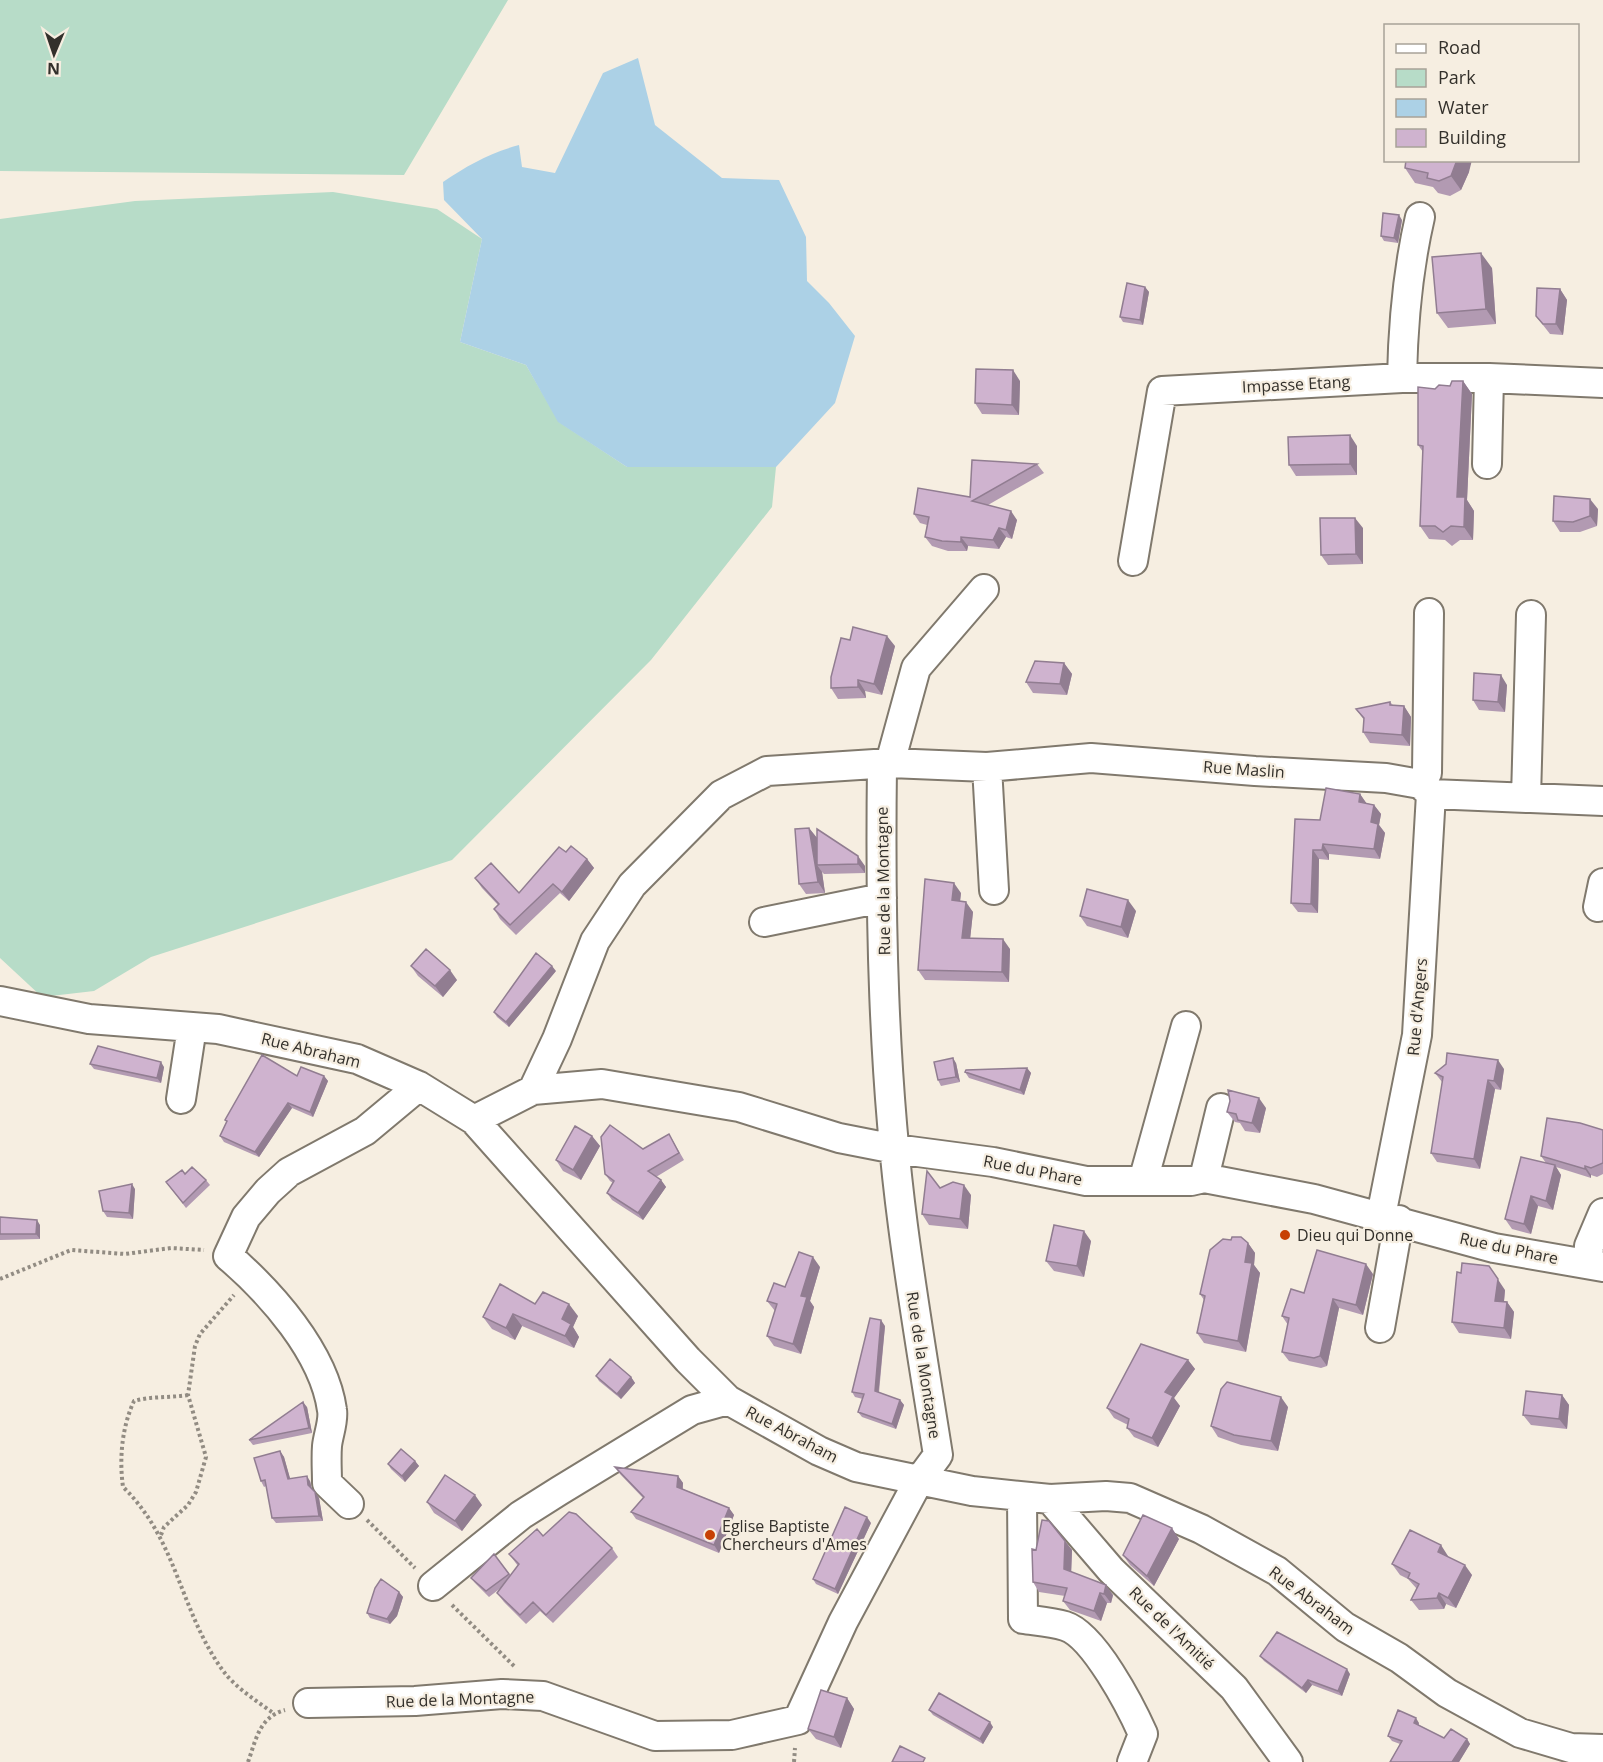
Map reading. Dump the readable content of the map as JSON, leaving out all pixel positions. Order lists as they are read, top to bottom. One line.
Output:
{"streets":{"street":["Impasse Etang","Rue Maslin","Rue de la Montagne","Rue d'Angers","Rue Abraham","Rue du Phare","Rue de l'Amitié"]},"crossings":[["Rue Maslin","Rue de la Montagne"],["Rue Maslin","Rue d'Angers"],["Rue Maslin","Rue du Phare"],["Rue de la Montagne","Rue Abraham"],["Rue de la Montagne","Rue du Phare"],["Rue d'Angers","Rue du Phare"],["Rue Abraham","Rue de l'Amitié"]],"places":["Dieu qui Donne","Eglise Baptiste Chercheurs d'Ames"],"legend":["Road","Park","Water","Building"],"north":"bottom"}
